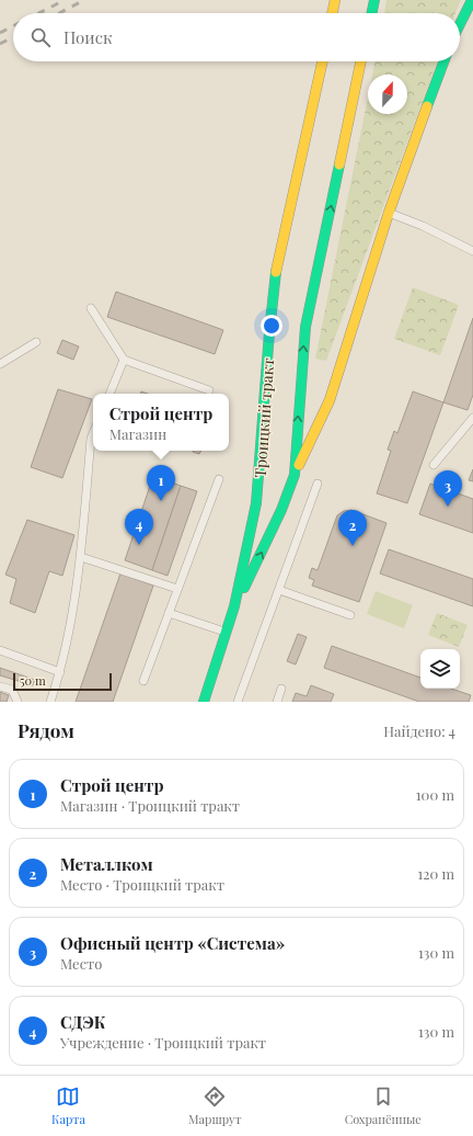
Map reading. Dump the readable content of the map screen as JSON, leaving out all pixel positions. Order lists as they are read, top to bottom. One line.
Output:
{"streets":{"main road":["Троицкий тракт"]},"scale_bar":"50 m","north":"top","page":{"search":"Поиск","popup":["Строй центр","Магазин"],"pins":["1","3","4","2"],"scale":"50 m","heading":["Рядом","Найдено: 4"],"list":[{"mark":"1","name":"Строй центр","note":"Магазин · Троицкий тракт","value":"100 m"},{"mark":"2","name":"Металлком","note":"Место · Троицкий тракт","value":"120 m"},{"mark":"3","name":"Офисный центр «Система»","note":"Место","value":"130 m"},{"mark":"4","name":"СДЭК","note":"Учреждение · Троицкий тракт","value":"130 m"}],"nav":["Карта","Маршрут","Сохранённые"]}}
